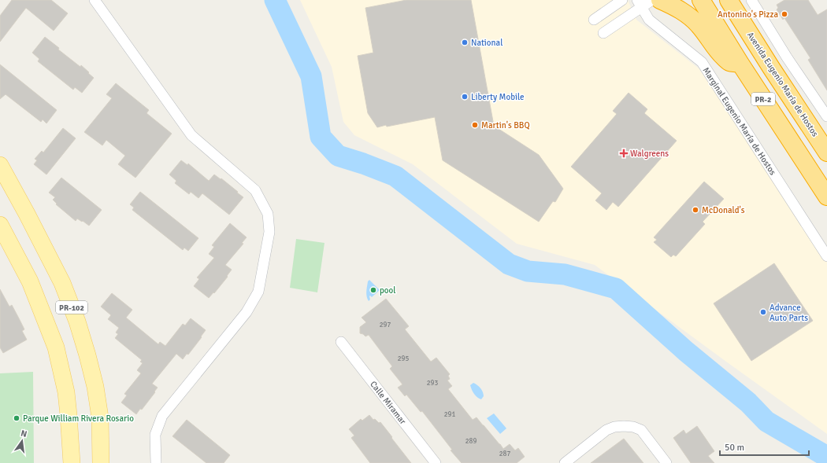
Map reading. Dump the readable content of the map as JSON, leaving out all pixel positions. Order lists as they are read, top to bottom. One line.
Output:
{"streets":{"highway":["Avenida Eugenio María de Hostos","PR-2"],"main road":["PR-102"],"street":["Marginal Eugenio María de Hostos","Calle Miramar"]},"places":{"other":["Antonino's Pizza","National","Liberty Mobile","Martin's BBQ","McDonald's","pool","Advance Auto Parts","Parque William Rivera Rosario"],"health":["Walgreens"]},"house_numbers":["297","295","293","291","289","287"],"scale_bar":"50 m","north":"top"}
